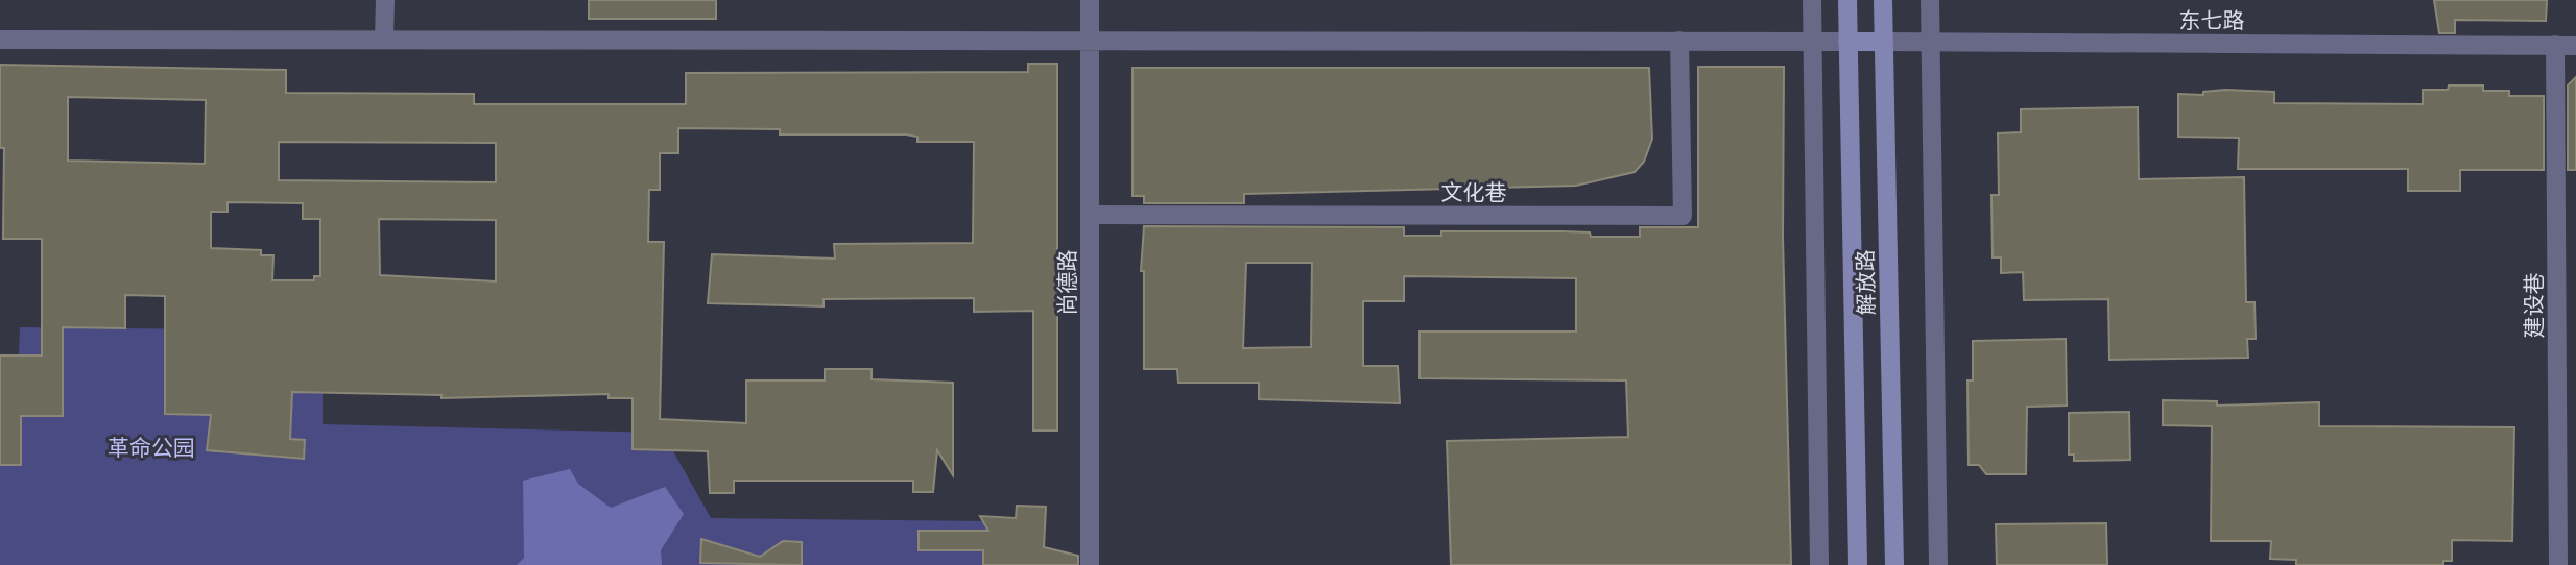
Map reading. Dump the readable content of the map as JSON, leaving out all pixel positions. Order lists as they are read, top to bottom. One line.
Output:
{"streets":{"main road":["东七路","解放路"],"street":["文化巷","尚德路","建设巷"]},"crossings":[["东七路","解放路"],["东七路","建设巷"],["文化巷","尚德路"]],"parks":["革命公园"]}
